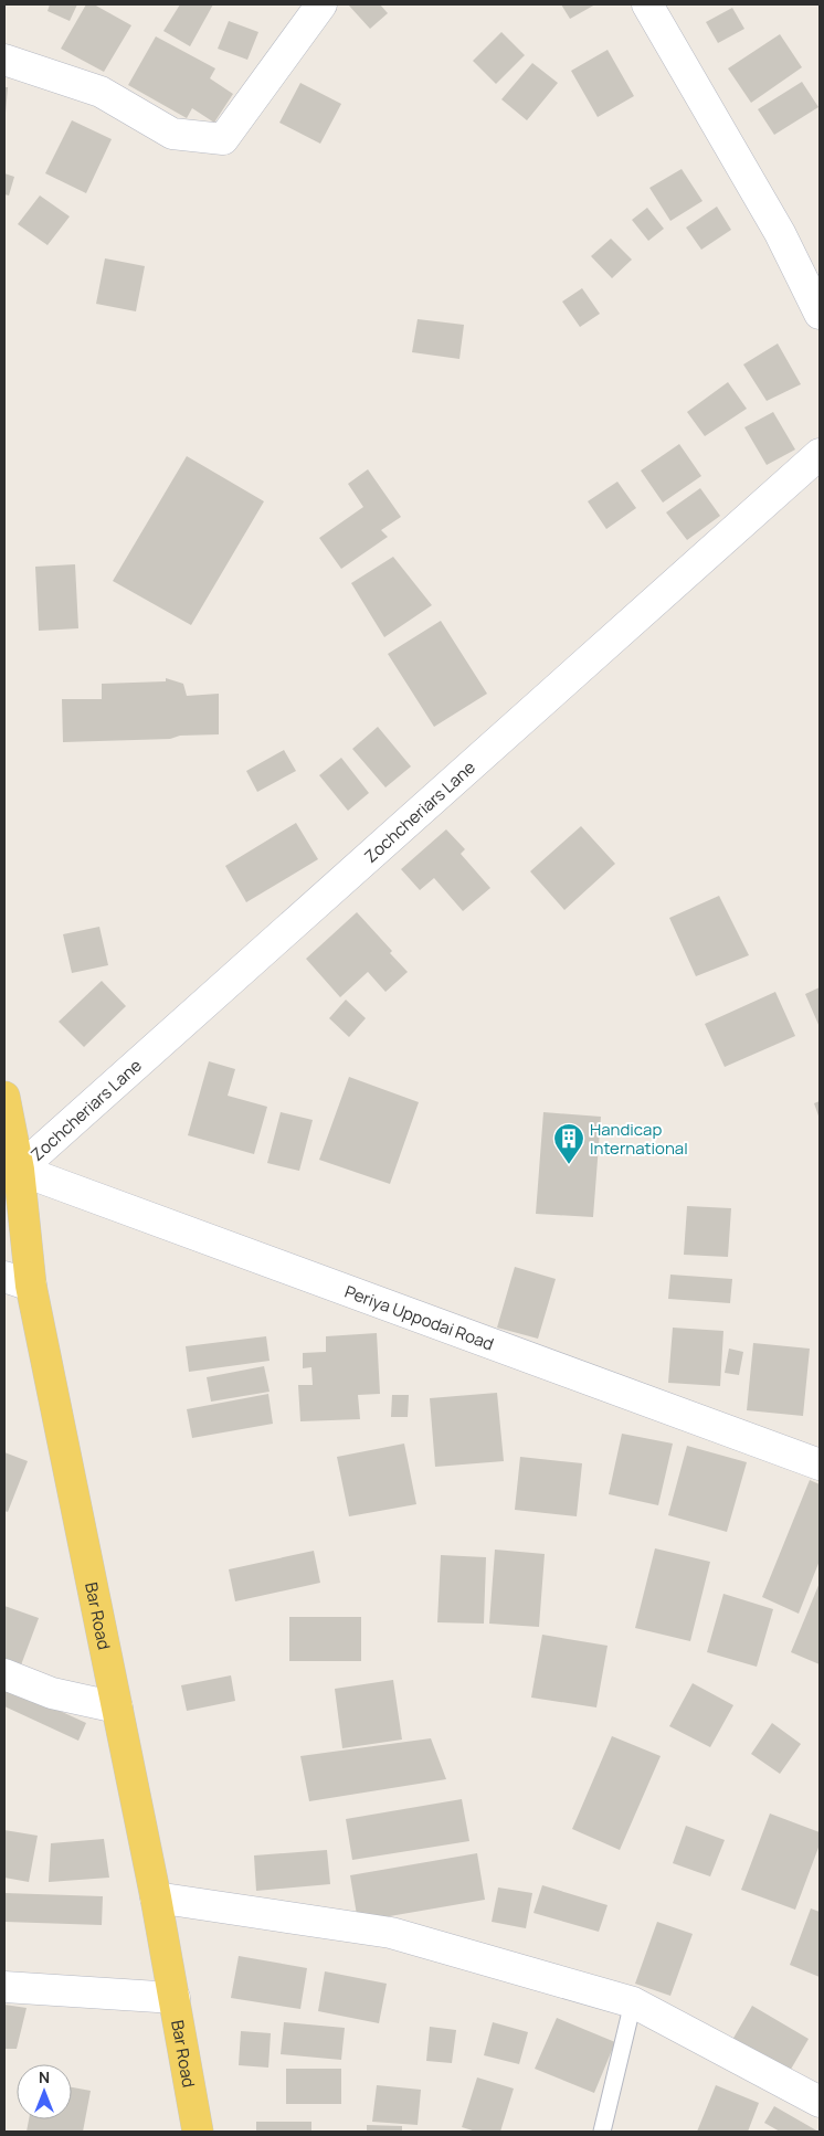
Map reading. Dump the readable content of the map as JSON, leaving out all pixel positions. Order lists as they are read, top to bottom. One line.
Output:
{"streets":{"main road":["Bar Road"],"street":["Zochcheriars Lane","Periya Uppodai Road"]},"crossings":[["Zochcheriars Lane","Periya Uppodai Road"],["Zochcheriars Lane","Bar Road"],["Periya Uppodai Road","Bar Road"]],"places":{"building":["Handicap International"]},"north":"top"}
